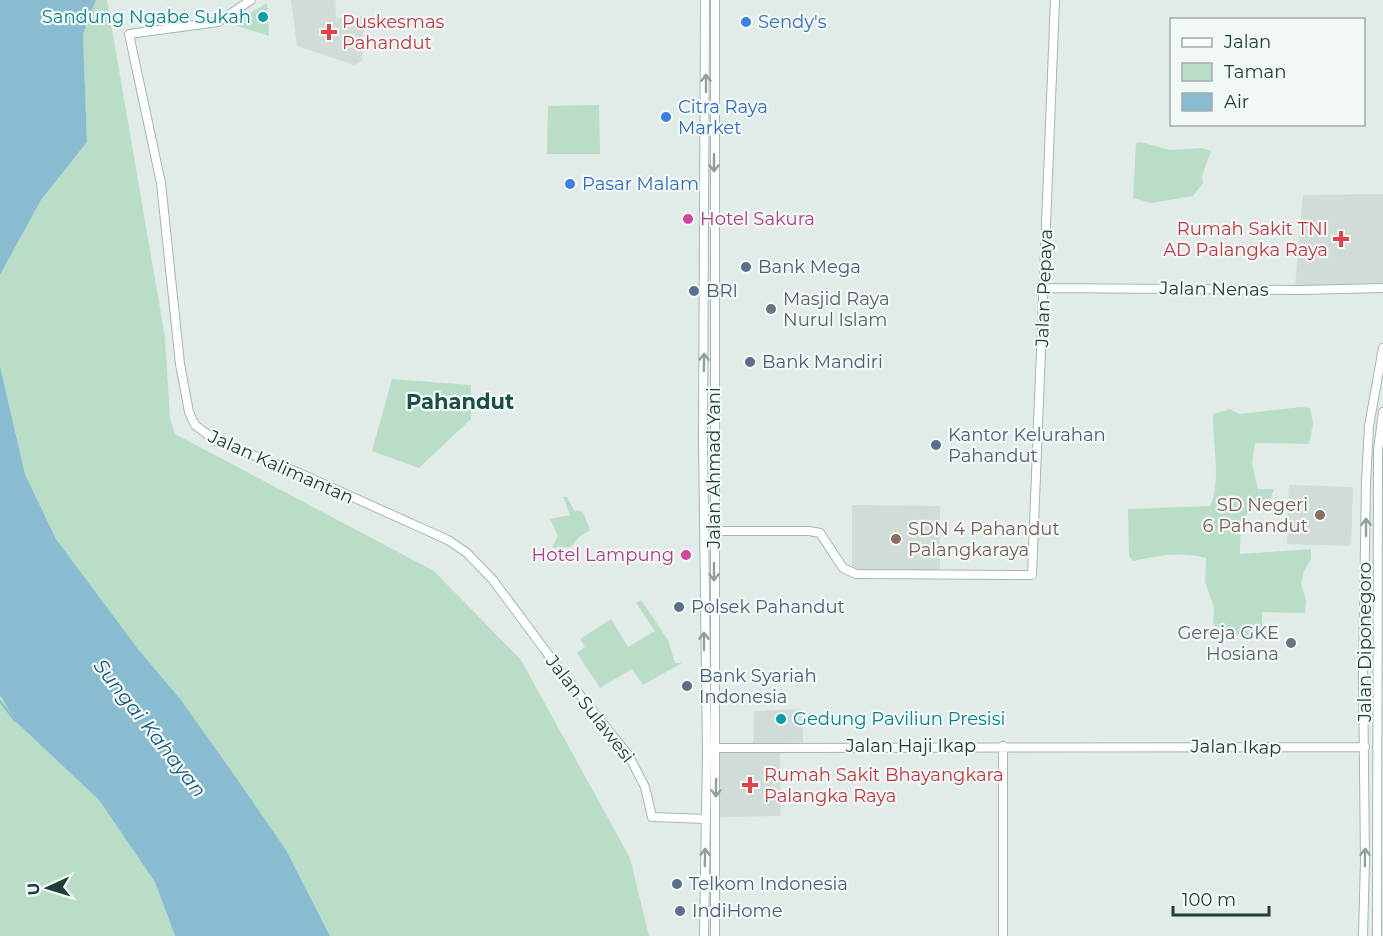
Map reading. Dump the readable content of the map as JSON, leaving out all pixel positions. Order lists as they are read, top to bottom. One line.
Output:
{"streets":{"street":["Jalan Pepaya","Jalan Nenas","Jalan Kalimantan","Jalan Ahmad Yani","Jalan Diponegoro","Jalan Sulawesi","Jalan Haji Ikap","Jalan Ikap"]},"crossings":[["Jalan Pepaya","Jalan Nenas"],["Jalan Pepaya","Jalan Ahmad Yani"],["Jalan Kalimantan","Jalan Sulawesi"],["Jalan Ahmad Yani","Jalan Sulawesi"],["Jalan Ahmad Yani","Jalan Haji Ikap"],["Jalan Diponegoro","Jalan Ikap"],["Jalan Haji Ikap","Jalan Ikap"]],"districts":["Pahandut"],"water":["Sungai Kahayan"],"places":{"other":["Sandung Ngabe Sukah","Sendy's","Citra Raya Market","Pasar Malam","Hotel Sakura","Bank Mega","BRI","Masjid Raya Nurul Islam","Bank Mandiri","Kantor Kelurahan Pahandut","SD Negeri 6 Pahandut","SDN 4 Pahandut Palangkaraya","Hotel Lampung","Polsek Pahandut","Gereja GKE Hosiana","Bank Syariah Indonesia","Gedung Paviliun Presisi","Telkom Indonesia","IndiHome"],"health":["Puskesmas Pahandut","Rumah Sakit TNI AD Palangka Raya","Rumah Sakit Bhayangkara Palangka Raya"]},"legend":["Jalan","Taman","Air"],"scale_bar":"100 m","north":"left"}
